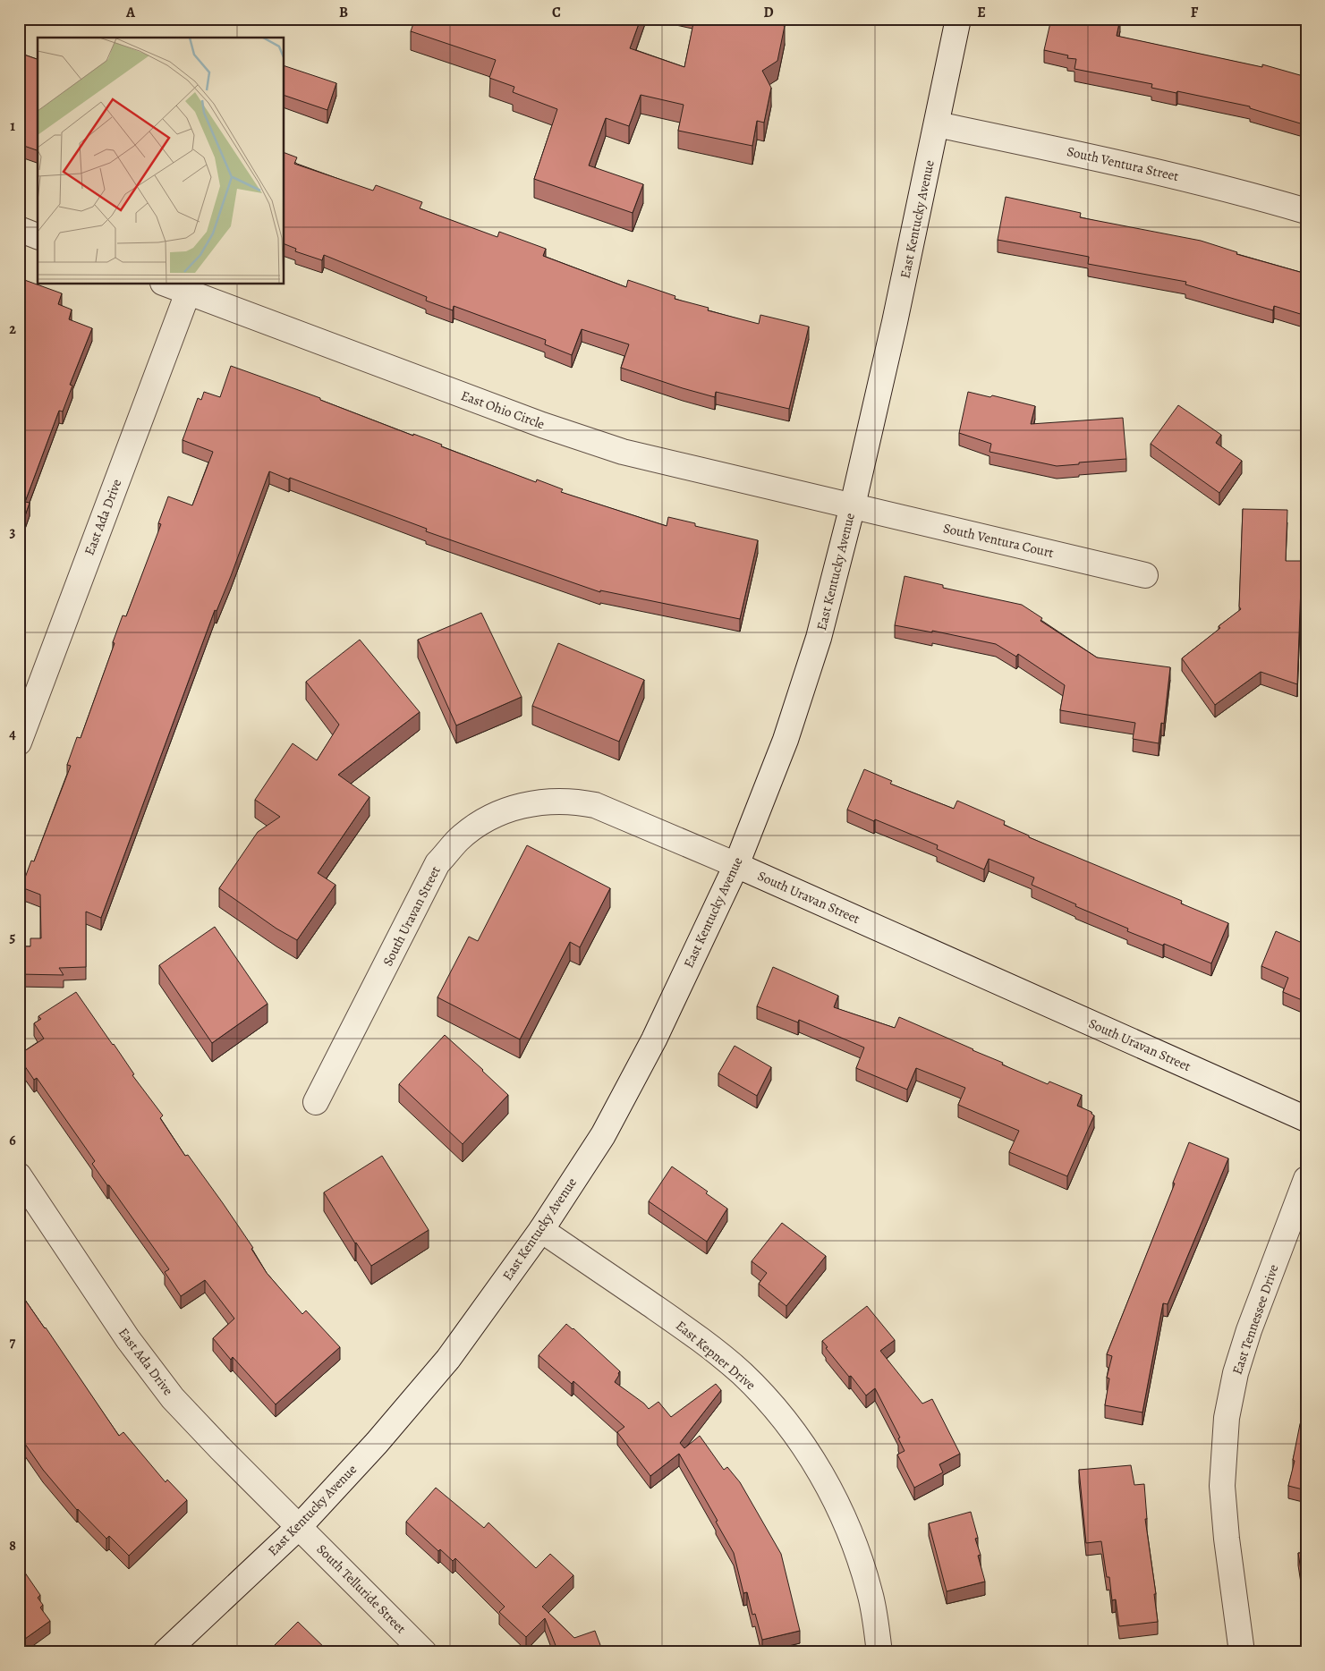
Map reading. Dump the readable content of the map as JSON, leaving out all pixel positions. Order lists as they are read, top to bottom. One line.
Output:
{"streets":{"street":["South Ventura Street","East Kentucky Avenue","East Ohio Circle","East Ada Drive","South Ventura Court","South Uravan Street","East Tennessee Drive","East Kepner Drive","South Telluride Street"]},"crossings":[["South Ventura Street","East Kentucky Avenue"],["East Kentucky Avenue","East Ohio Circle"],["East Kentucky Avenue","East Ada Drive"],["East Kentucky Avenue","South Ventura Court"],["East Kentucky Avenue","South Uravan Street"],["East Kentucky Avenue","East Kepner Drive"],["East Kentucky Avenue","South Telluride Street"],["East Ohio Circle","East Ada Drive"],["East Ohio Circle","South Ventura Court"],["East Ada Drive","South Telluride Street"]],"grid":{"columns":["A","B","C","D","E","F"],"rows":["1","2","3","4","5","6","7","8"]}}
